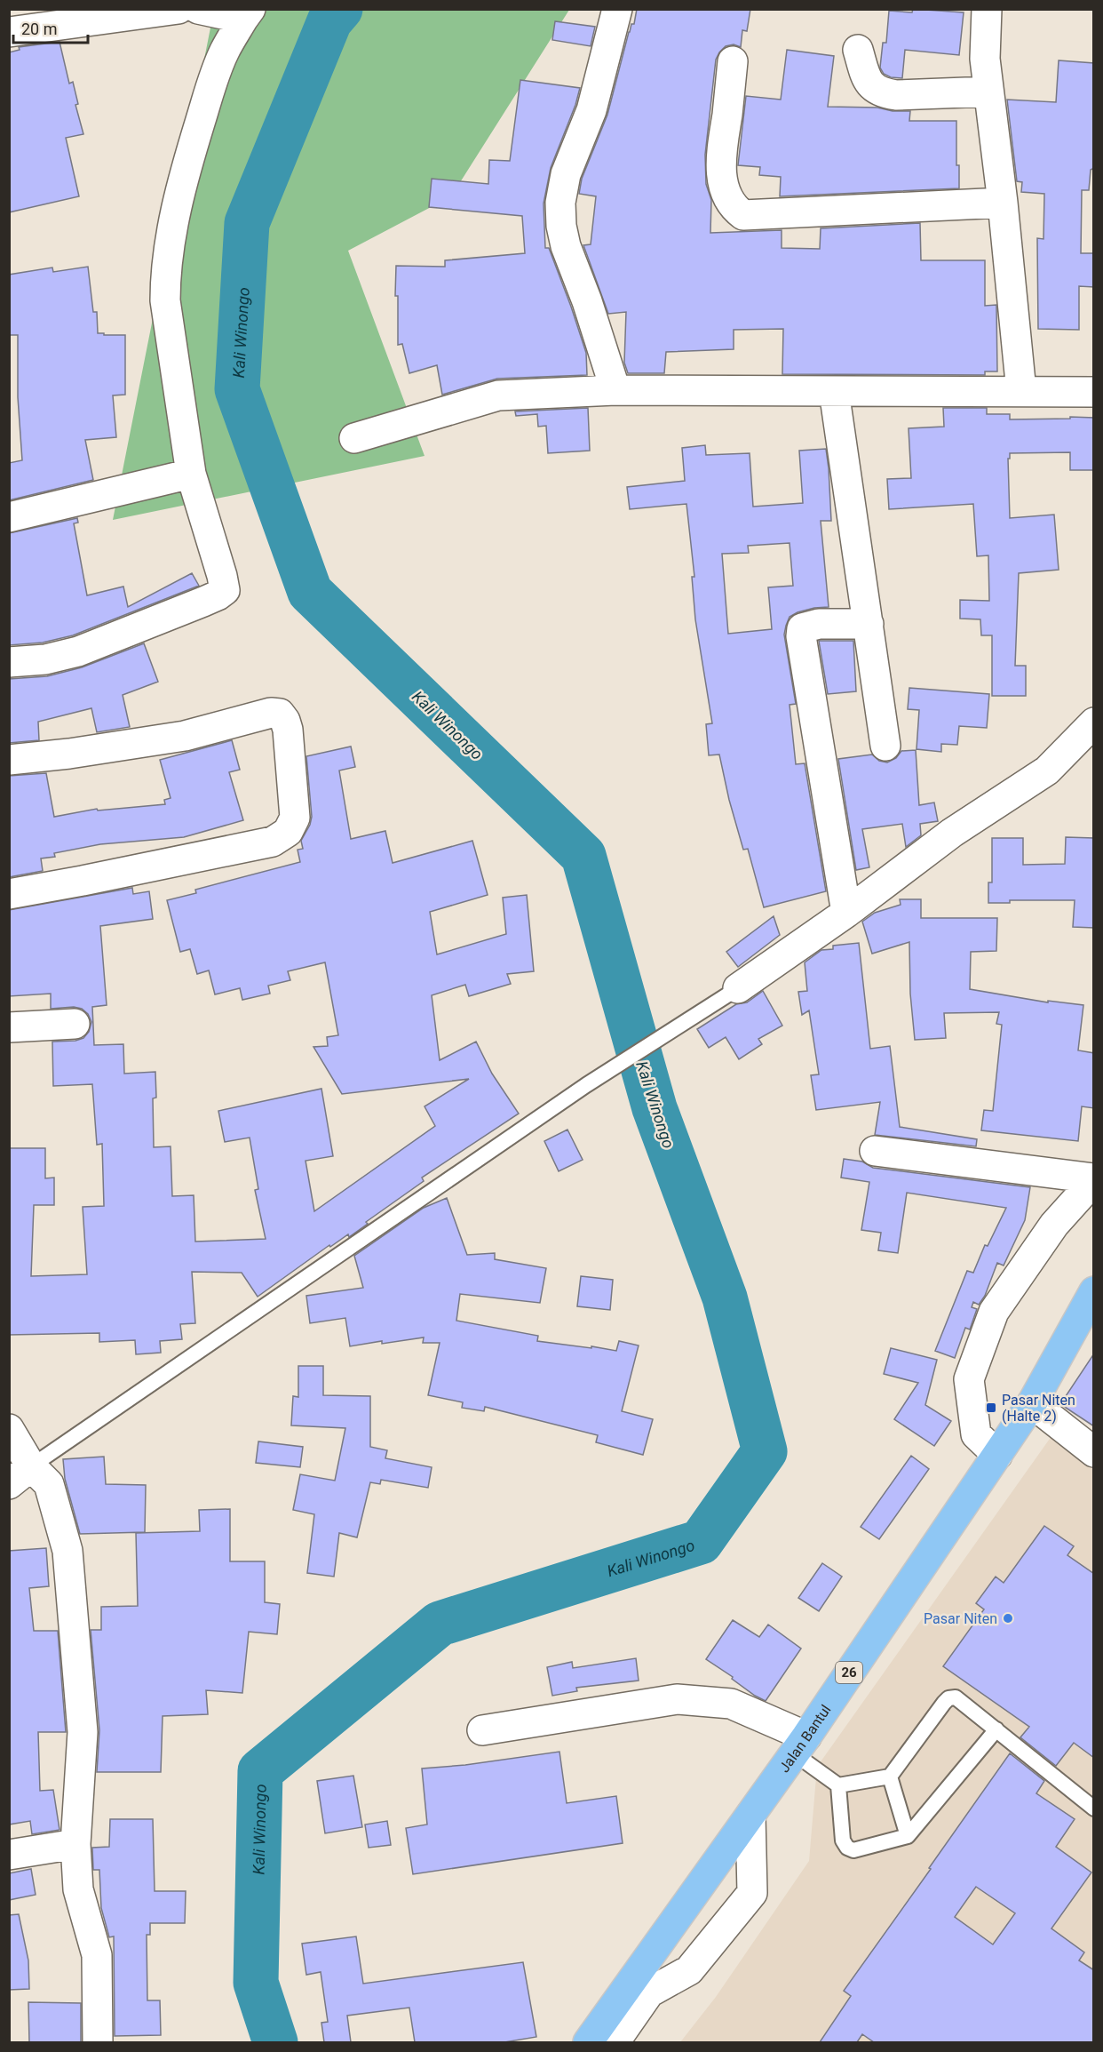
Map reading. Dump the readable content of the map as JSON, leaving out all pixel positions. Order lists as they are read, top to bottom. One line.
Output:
{"streets":{"main road":["26","Jalan Bantul"]},"water":["Kali Winongo"],"places":{"transit":["Pasar Niten (Halte 2)"],"other":["Pasar Niten"]},"scale_bar":"20 m"}
